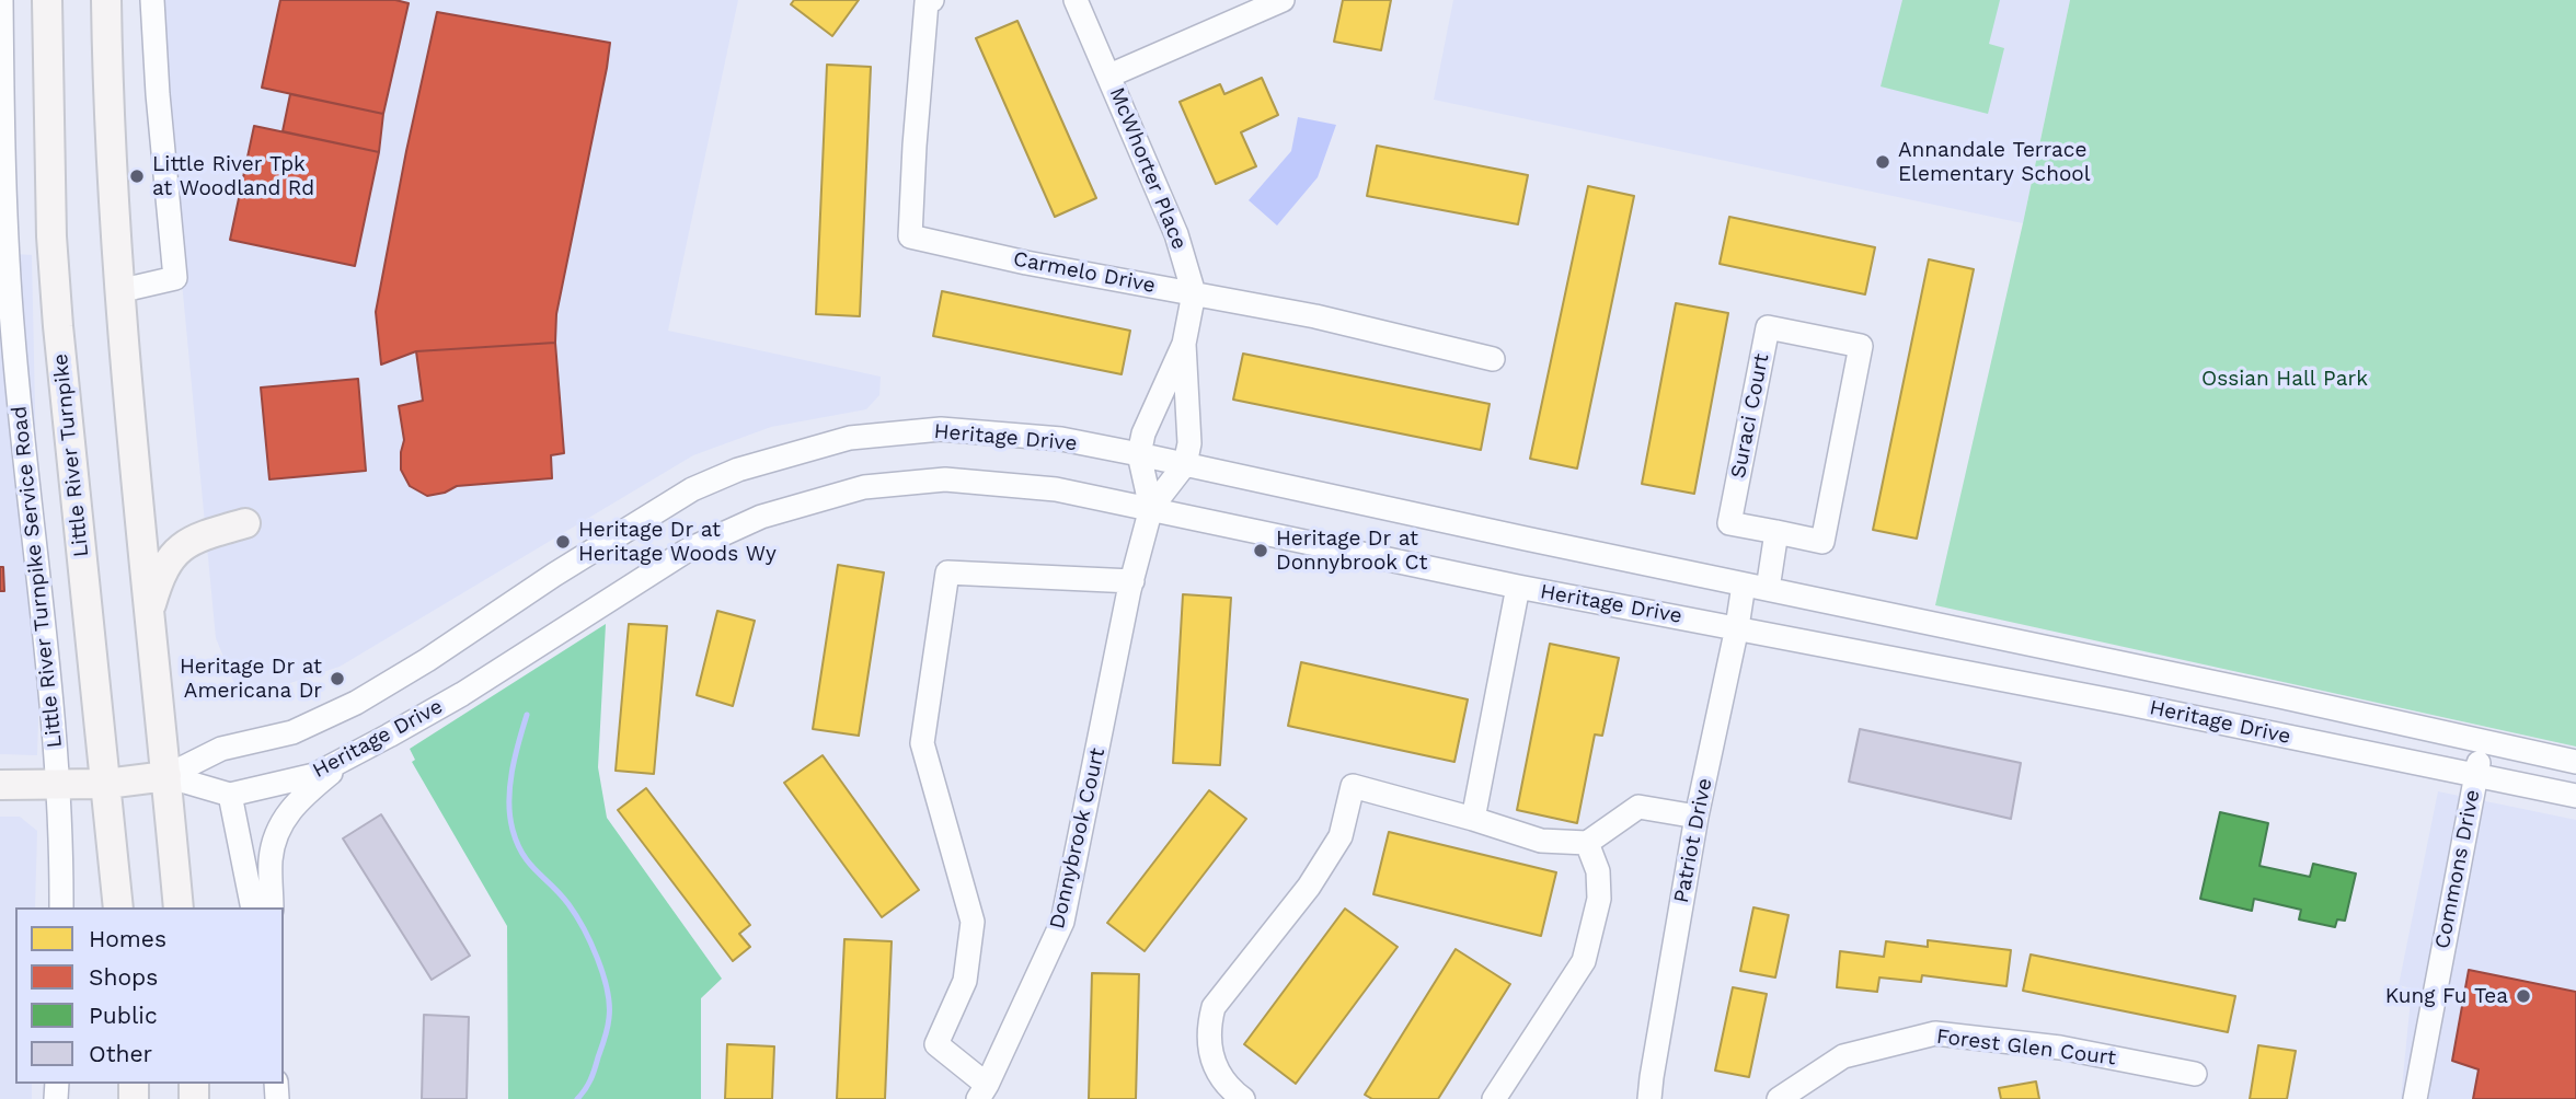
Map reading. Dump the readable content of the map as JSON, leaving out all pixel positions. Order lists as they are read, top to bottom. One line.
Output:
{"streets":{"main road":["Little River Turnpike"],"street":["McWhorter Place","Carmelo Drive","Suraci Court","Heritage Drive","Little River Turnpike Service Road","Donnybrook Court","Patriot Drive","Commons Drive","Forest Glen Court"]},"crossings":[["McWhorter Place","Carmelo Drive"],["McWhorter Place","Heritage Drive"],["Heritage Drive","Donnybrook Court"],["Heritage Drive","Patriot Drive"],["Heritage Drive","Commons Drive"]],"parks":["Ossian Hall Park"],"places":["Annandale Terrace Elementary School","Little River Tpk at Woodland Rd","Heritage Dr at Heritage Woods Wy","Heritage Dr at Donnybrook Ct","Heritage Dr at Americana Dr","Kung Fu Tea"],"legend":["Homes","Shops","Public","Other"]}
